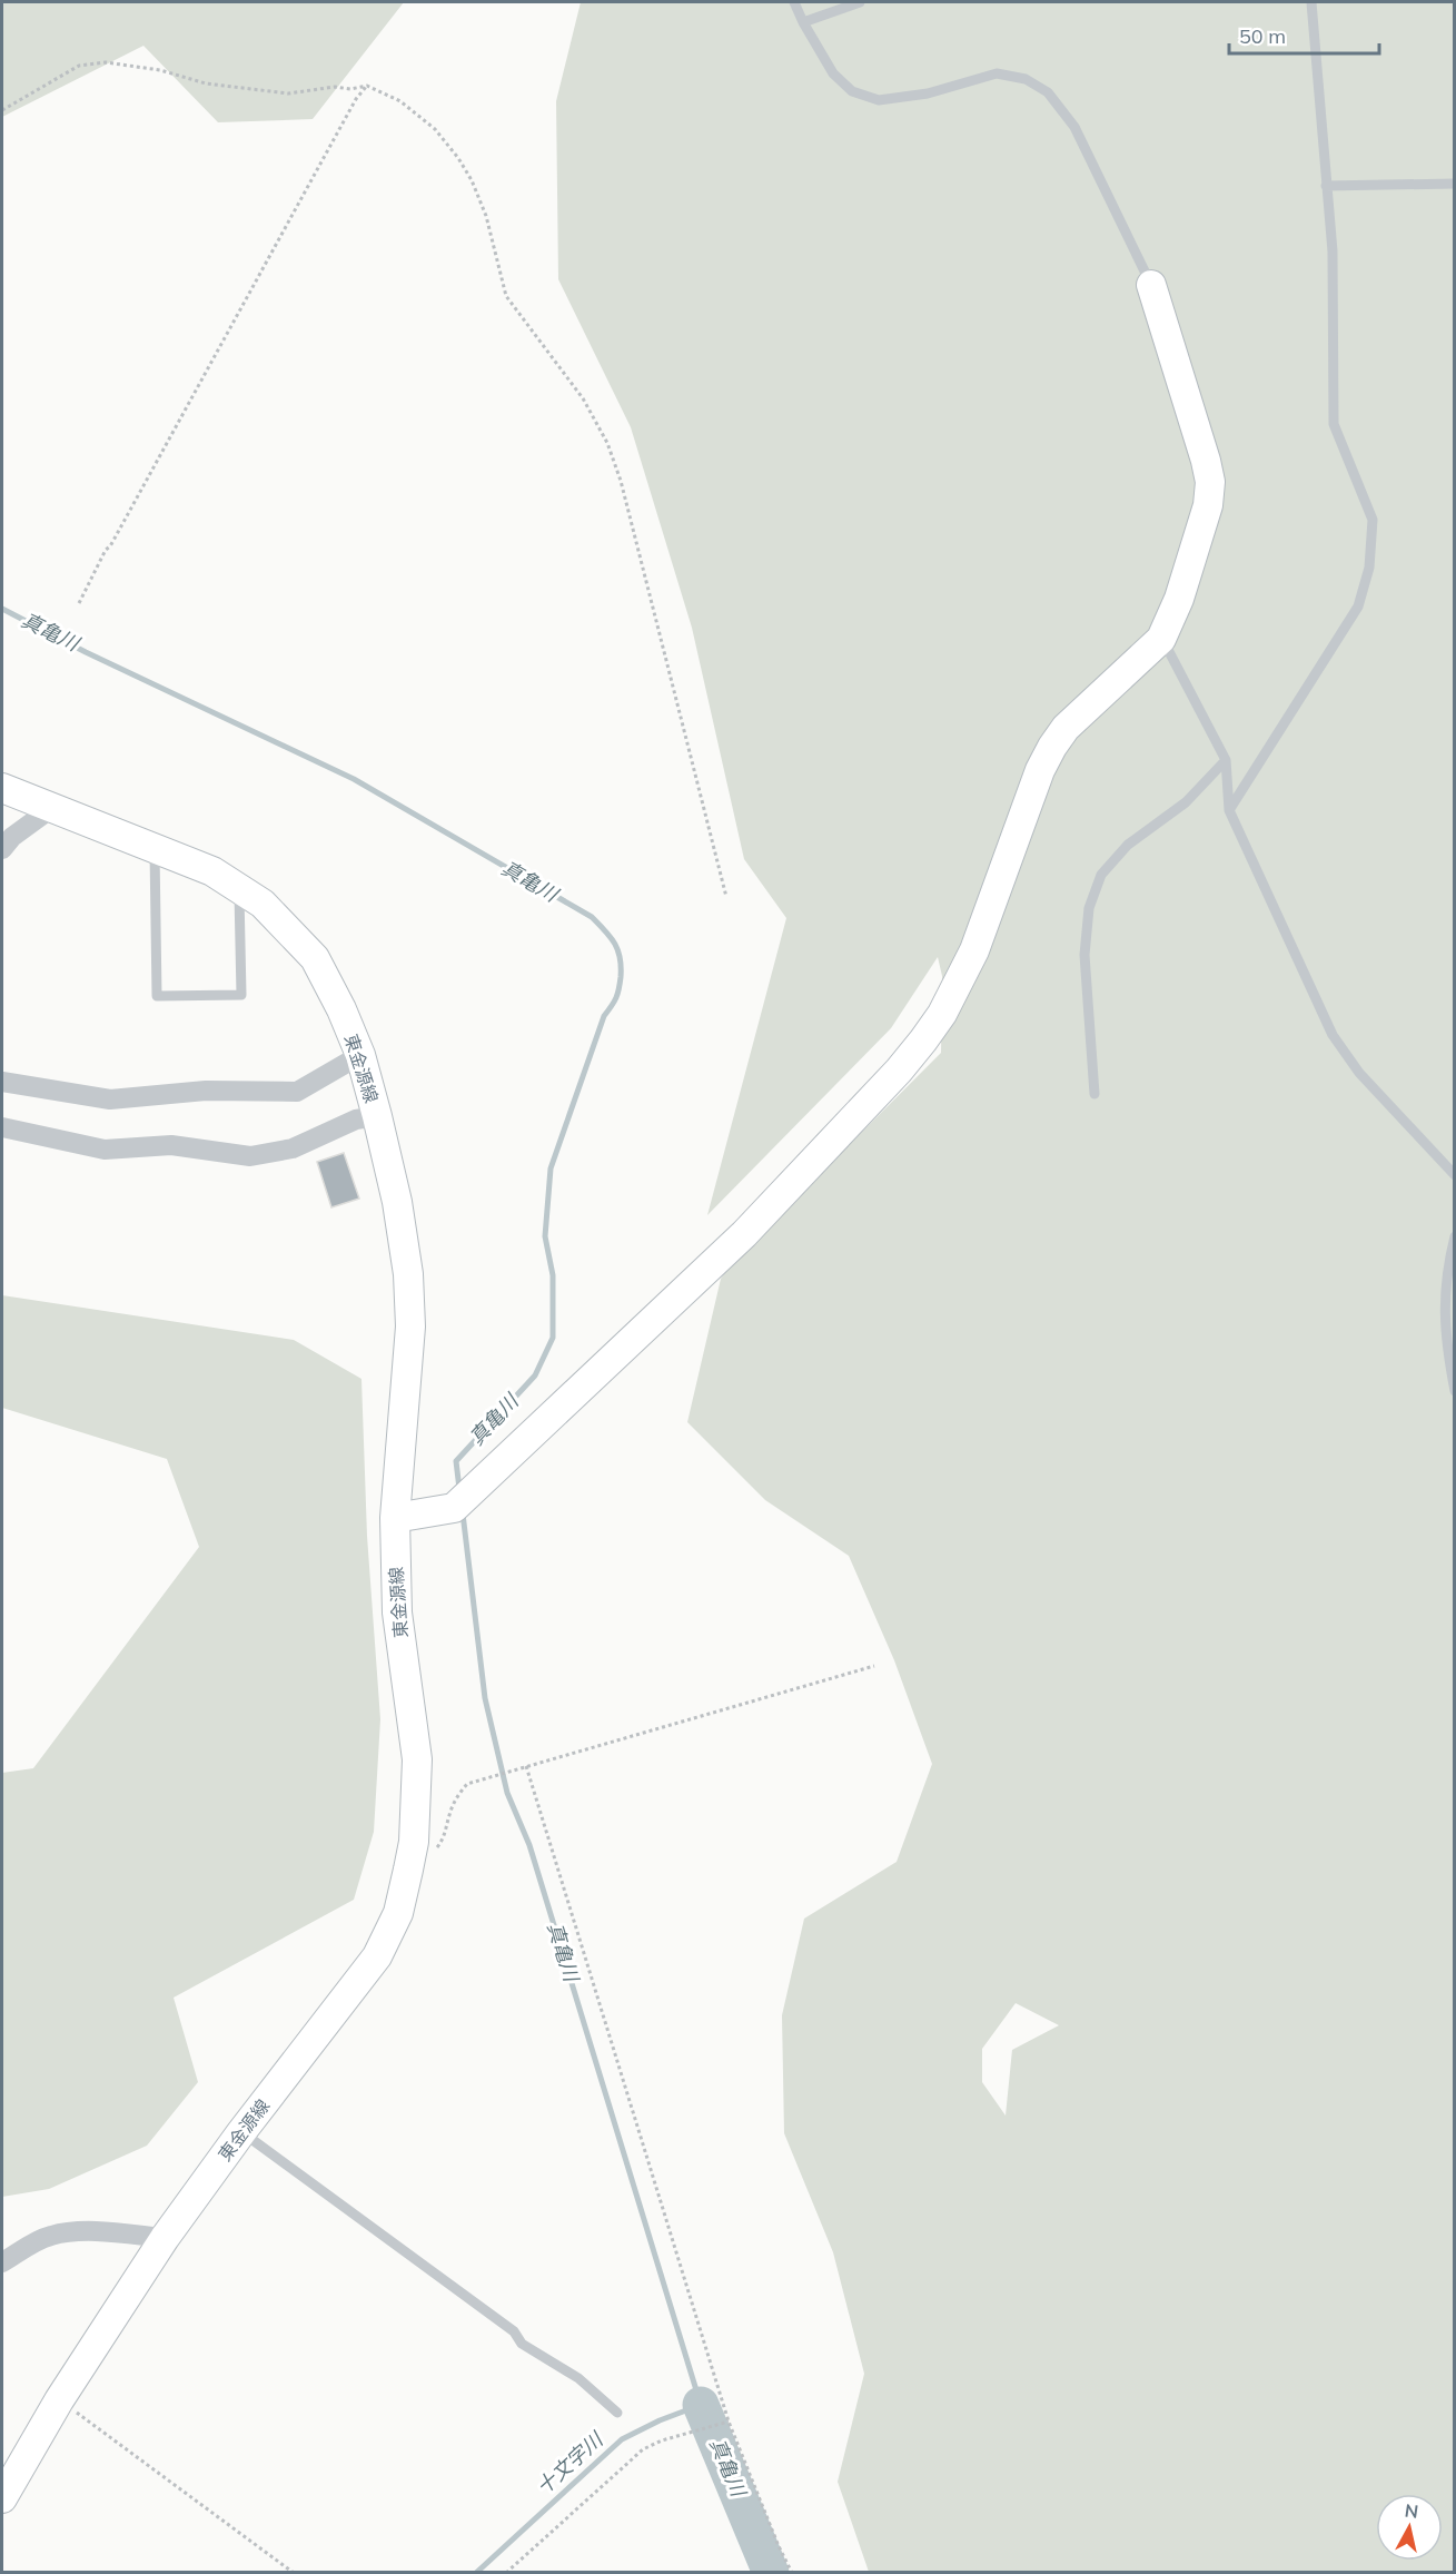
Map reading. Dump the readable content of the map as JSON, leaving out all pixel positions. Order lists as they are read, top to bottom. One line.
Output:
{"streets":{"main road":["東金源線"]},"water":["真亀川","十文字川"],"scale_bar":"50 m","north":"top"}
